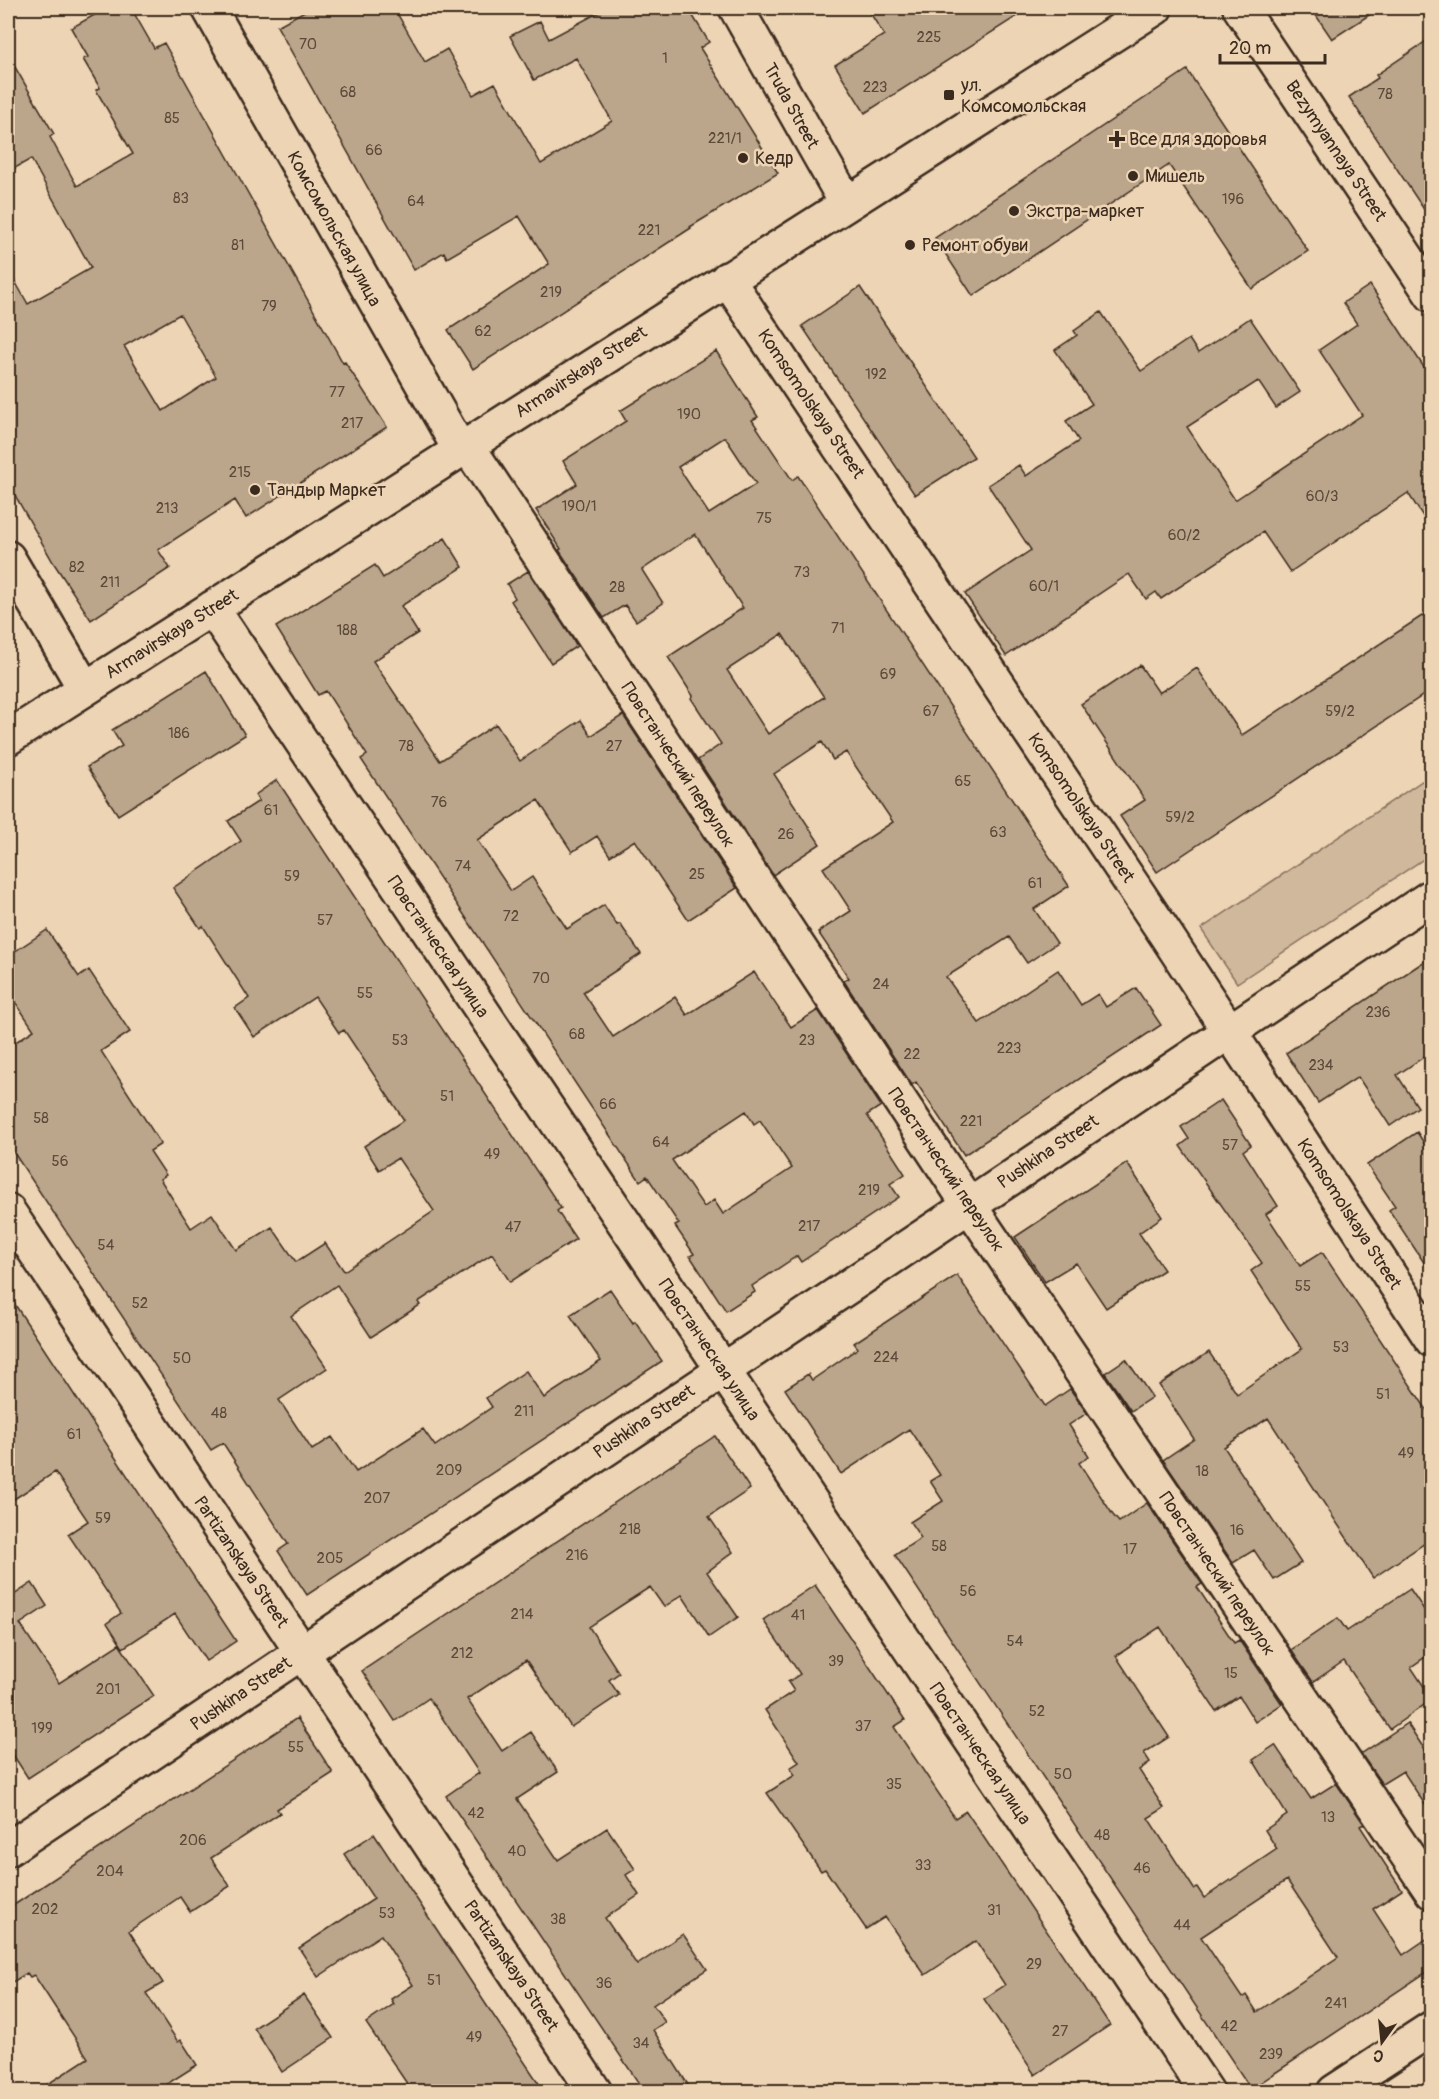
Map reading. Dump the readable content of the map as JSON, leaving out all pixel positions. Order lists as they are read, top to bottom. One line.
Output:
{"streets":{"street":["Truda Street","Bezymyannaya Street","Комсомольская улица","Armavirskaya Street","Komsomolskaya Street","Повстанческий переулок","Повстанческая улица","Pushkina Street","Partizanskaya Street"]},"crossings":[["Truda Street","Armavirskaya Street"],["Комсомольская улица","Armavirskaya Street"],["Комсомольская улица","Повстанческий переулок"],["Armavirskaya Street","Komsomolskaya Street"],["Armavirskaya Street","Повстанческий переулок"],["Armavirskaya Street","Повстанческая улица"],["Komsomolskaya Street","Pushkina Street"],["Повстанческий переулок","Pushkina Street"],["Повстанческая улица","Pushkina Street"],["Pushkina Street","Partizanskaya Street"]],"places":{"transit":["ул. Комсомольская"],"health":["Все для здоровья"],"other":["Кедр","Мишель","Экстра-маркет","Ремонт обуви","Тандыр Маркет"]},"house_numbers":["225","70","1","223","68","78","85","221/1","66","83","196","64","221","81","219","79","62","192","77","190","217","215","60/3","190/1","213","75","60/2","82","73","211","60/1","28","71","188","69","67","59/2","186","78","27","65","76","61","59/2","63","26","74","25","59","61","72","57","70","24","55","236","68","53","23","223","22","234","51","66","58","221","64","57","49","56","219","217","47","54","55","52","53","224","50","51","211","48","61","49","209","18","207","59","218","16","58","17","216","205","56","214","41","54","212","39","15","201","52","37","199","55","50","35","42","13","48","206","40","33","46","204","202","31","53","38","44","29","51","36","241","42","27","49","34","239"],"scale_bar":"20 m","north":"bottom"}
